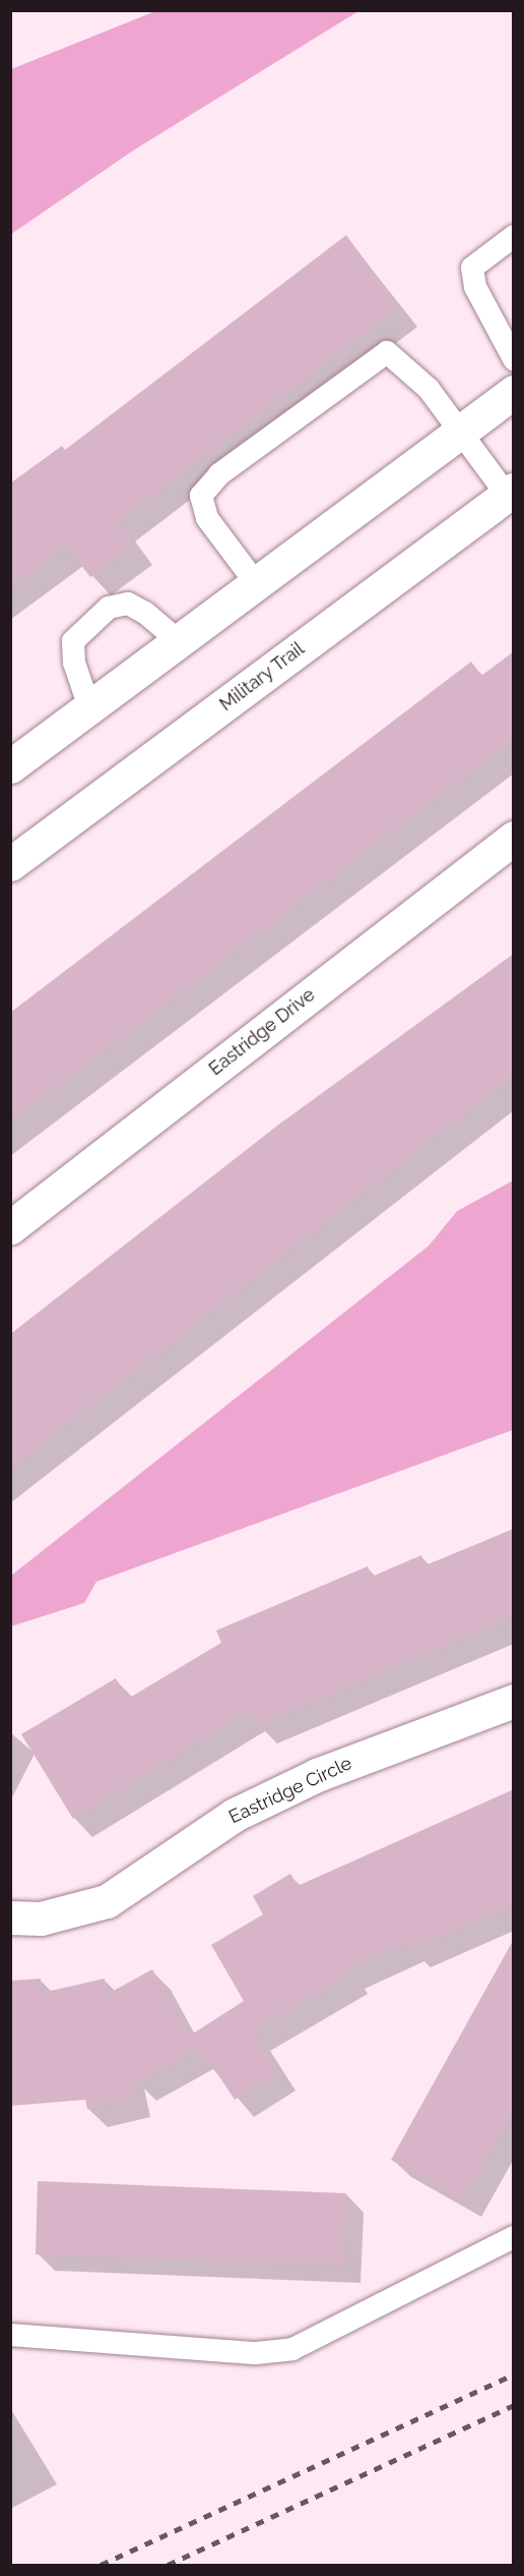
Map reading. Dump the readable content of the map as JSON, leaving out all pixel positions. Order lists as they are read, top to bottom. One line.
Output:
{"streets":{"street":["Military Trail","Eastridge Drive","Eastridge Circle"]}}
